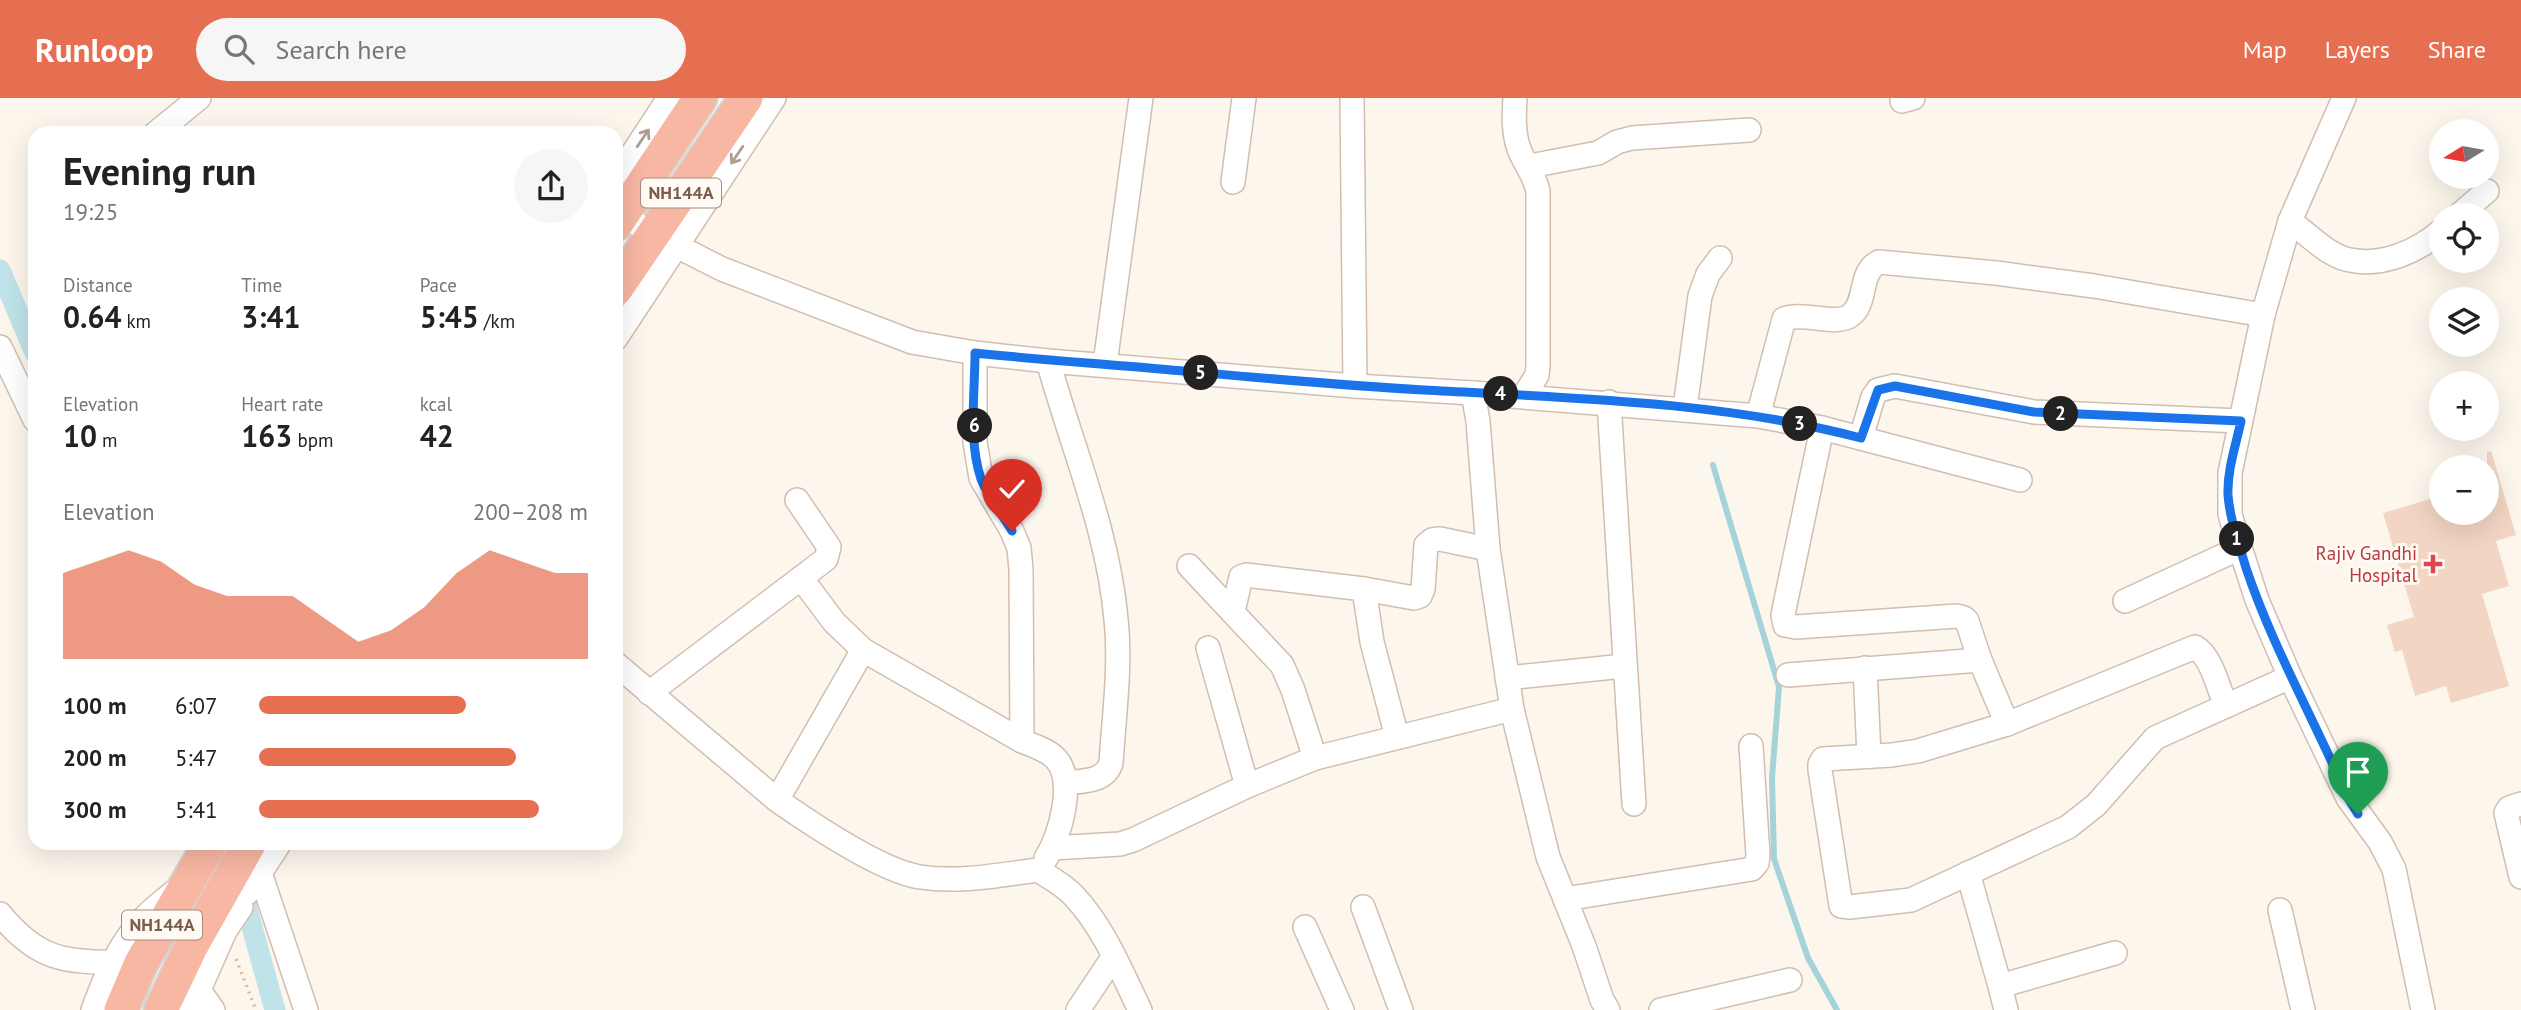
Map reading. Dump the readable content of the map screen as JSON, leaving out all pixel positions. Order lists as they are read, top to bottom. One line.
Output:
{"streets":{"highway":["NH144A"]},"places":{"health":["Rajiv Gandhi Hospital"]},"north":"left","page":{"header":"Runloop","search":"Search here","nav":["Map","Layers","Share"],"map_buttons":["+","−"],"heading":["Evening run","19:25"],"stats":[["Distance","0.64 km"],["Time","3:41"],["Pace","5:45 /km"],["Elevation","10 m"],["Heart rate","163 bpm"],["kcal","42"]],"pins":["5","4","2","3","6","1"],"chart":["Elevation","200–208 m"],"list":[{"name":"100 m","note":"6:07"},{"name":"200 m","note":"5:47"},{"name":"300 m","note":"5:41"}]}}
